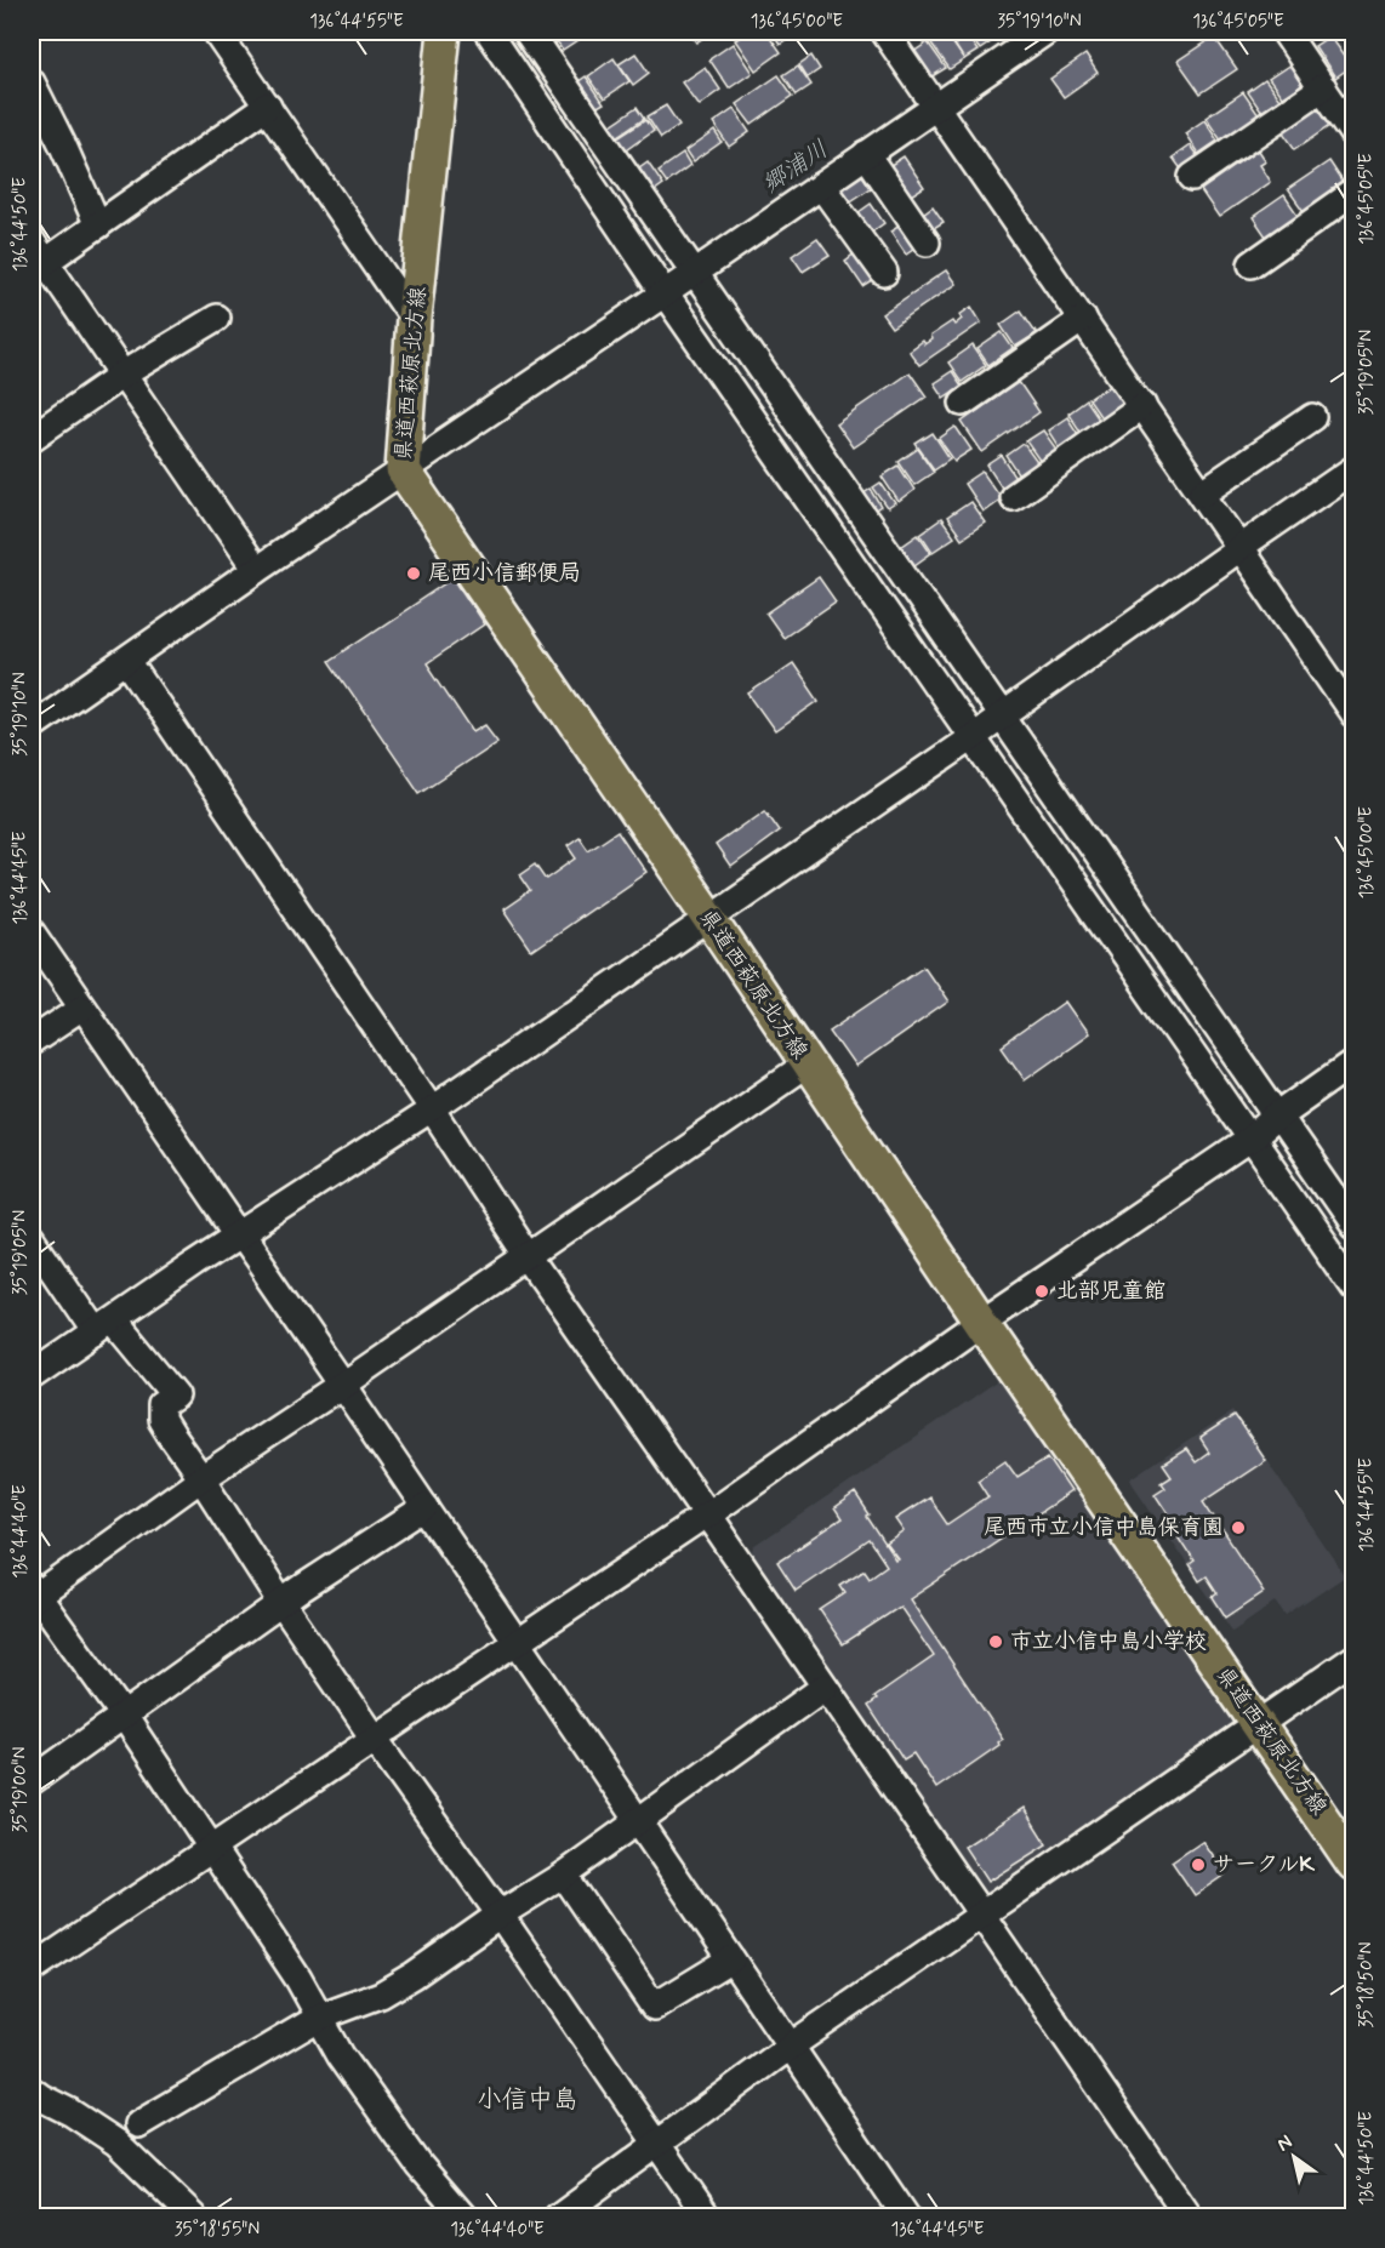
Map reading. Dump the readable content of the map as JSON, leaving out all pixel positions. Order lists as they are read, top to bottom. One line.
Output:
{"streets":{"main road":["県道西萩原北方線"]},"districts":["小信中島"],"water":["郷浦川"],"places":["尾西小信郵便局","北部児童館","尾西市立小信中島保育園","市立小信中島小学校","サークルK"],"north":"top left","coordinates":["136°44'55\"E","136°45'00\"E","35°19'10\"N","136°45'05\"E","136°44'50\"E","35°19'05\"N","136°44'45\"E","136°44'40\"E","35°19'00\"N","35°18'50\"N","35°18'55\"N"]}
